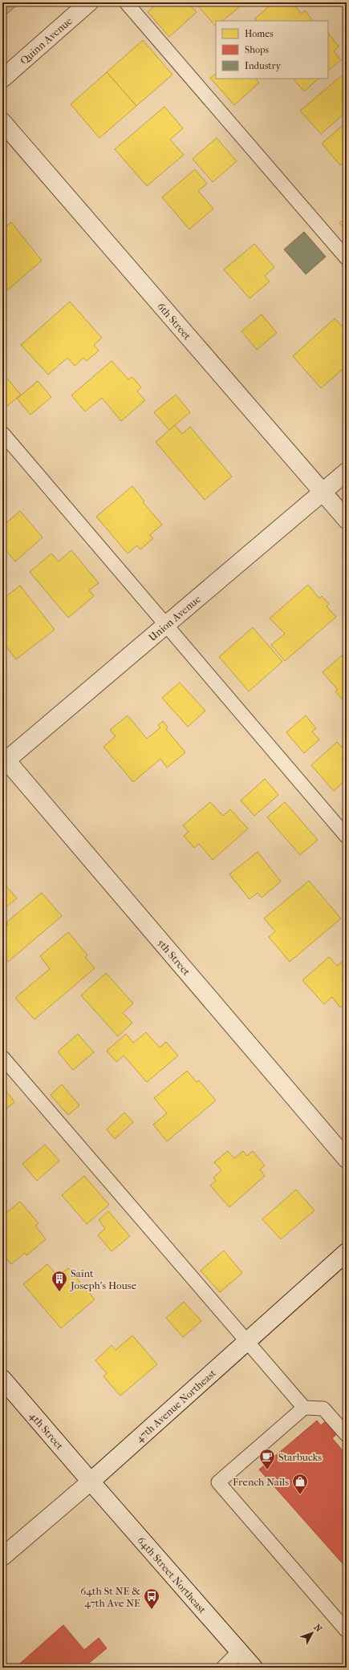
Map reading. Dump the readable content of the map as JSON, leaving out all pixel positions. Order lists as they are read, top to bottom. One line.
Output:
{"streets":{"street":["Quinn Avenue","6th Street","Union Avenue","5th Street","47th Avenue Northeast","4th Street","64th Street Northeast"]},"crossings":[["6th Street","Union Avenue"],["Union Avenue","5th Street"],["47th Avenue Northeast","4th Street"],["47th Avenue Northeast","64th Street Northeast"],["4th Street","64th Street Northeast"]],"places":{"building":["Saint Joseph's House"],"cafe":["Starbucks"],"shop":["French Nails"],"bus stop":["64th St NE & 47th Ave NE"]},"legend":["Homes","Shops","Industry"],"north":"top right"}
